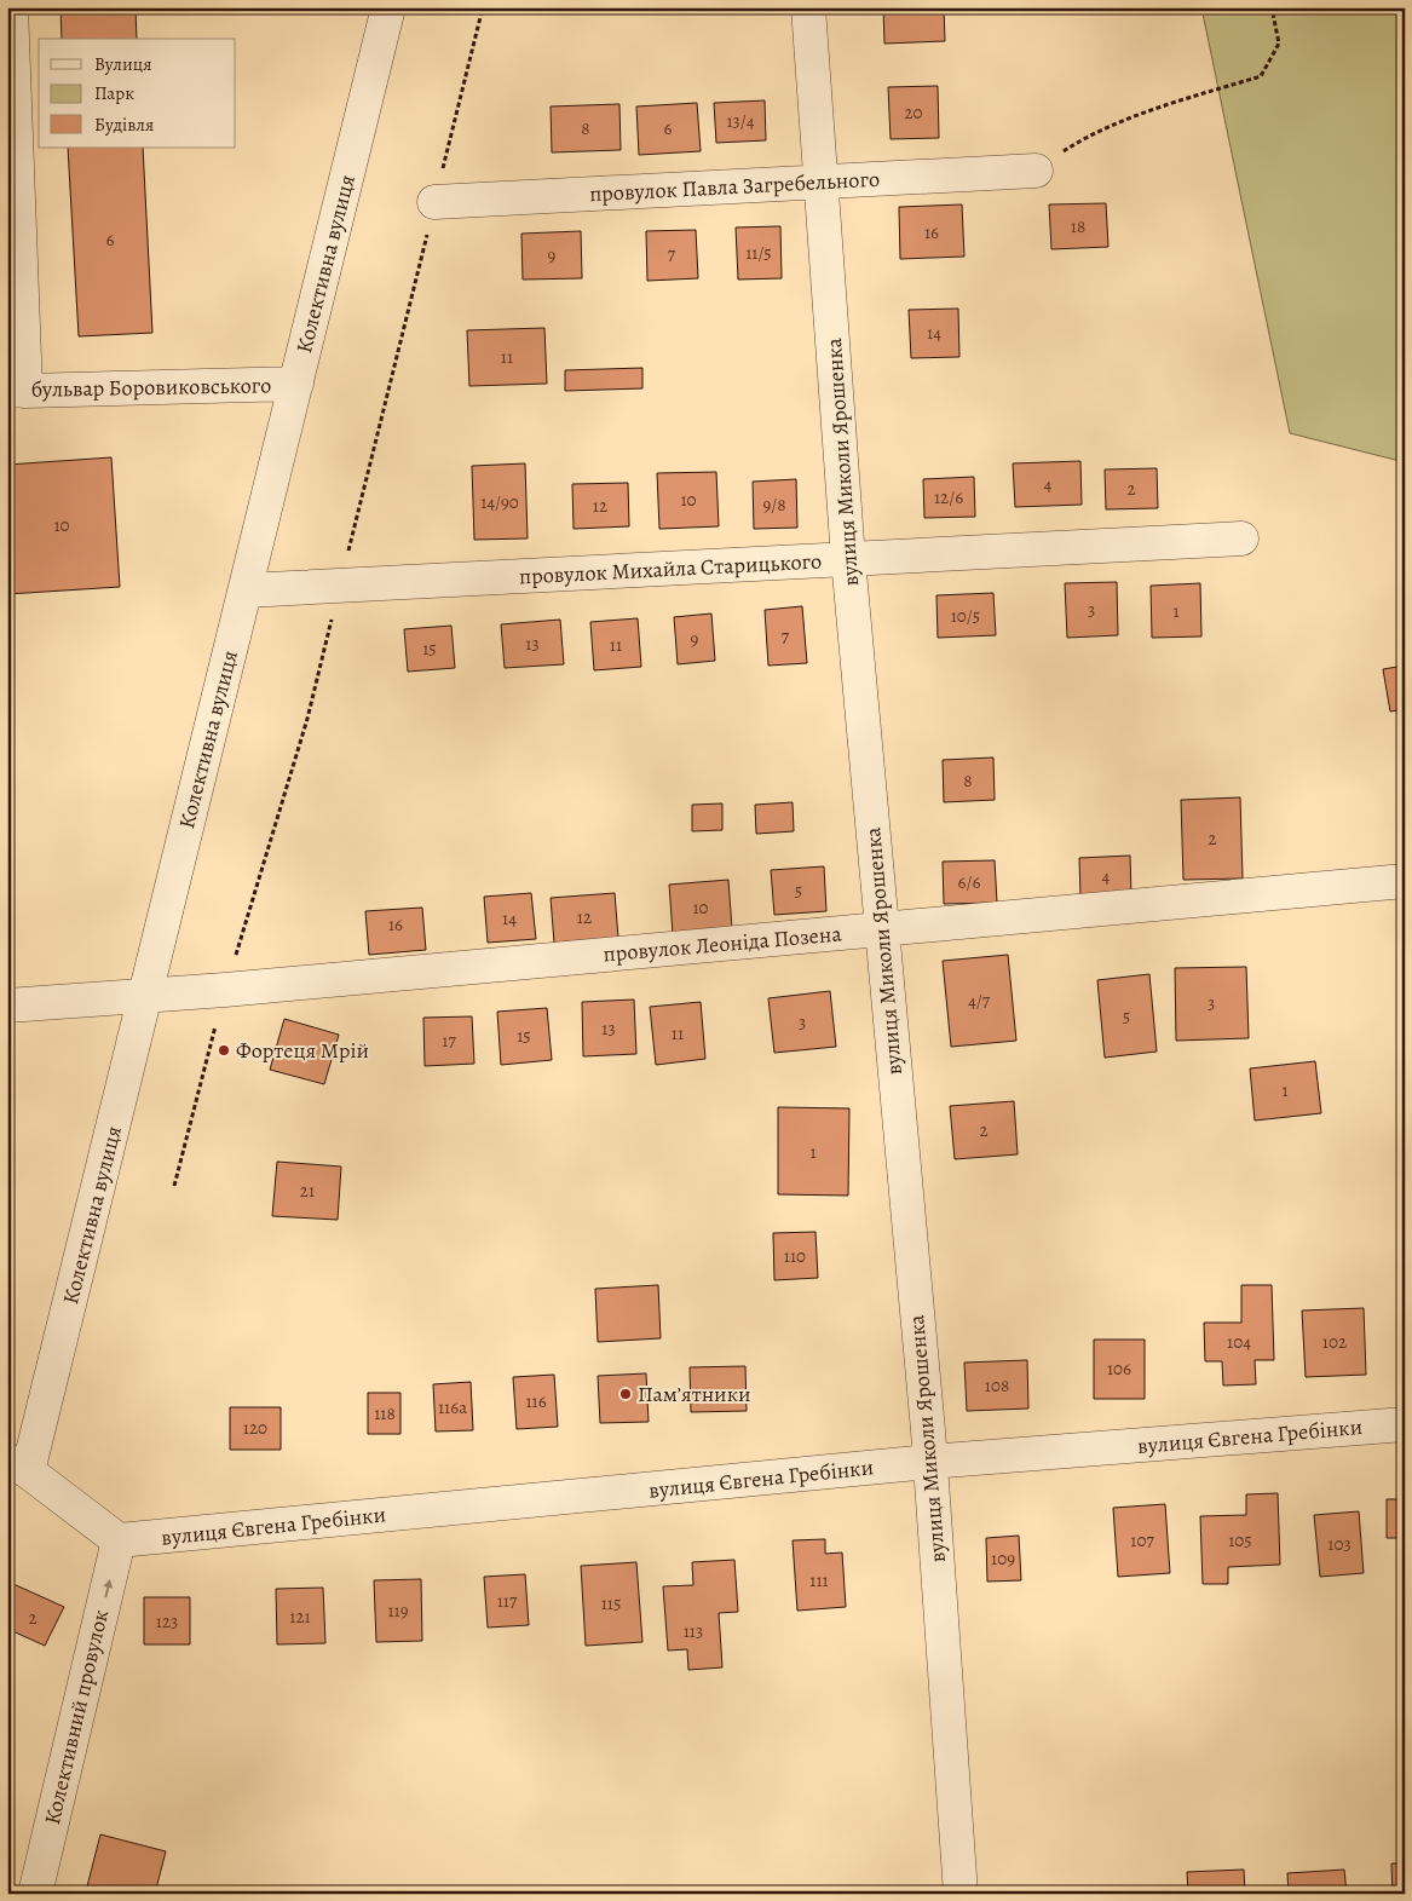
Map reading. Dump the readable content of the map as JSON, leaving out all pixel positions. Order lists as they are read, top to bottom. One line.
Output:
{"streets":{"street":["провулок Павла Загребельного","Колективна вулиця","бульвар Боровиковського","вулиця Миколи Ярошенка","провулок Михайла Старицького","провулок Леоніда Позена","вулиця Євгена Гребінки","Колективний провулок"]},"crossings":[["провулок Павла Загребельного","вулиця Миколи Ярошенка"],["Колективна вулиця","бульвар Боровиковського"],["Колективна вулиця","провулок Михайла Старицького"],["Колективна вулиця","провулок Леоніда Позена"],["вулиця Миколи Ярошенка","провулок Михайла Старицького"],["вулиця Миколи Ярошенка","провулок Леоніда Позена"],["вулиця Миколи Ярошенка","вулиця Євгена Гребінки"],["вулиця Євгена Гребінки","Колективний провулок"]],"one_way":["Колективний провулок"],"places":["Фортеця Мрій","Памʼятники"],"house_numbers":["20","13/4","8","6","18","16","6","11/5","7","9","14","11","4","2","12/6","10","14/90","9/8","12","10","3","1","10/5","7","9","13","11","15","8","2","4","6/6","5","10","12","14","16","4/7","3","5","3","13","11","15","17","1","2","1","21","110","104","102","106","108","116","116а","118","120","107","105","103","109","111","117","115","119","121","2","123","113"],"legend":["Вулиця","Парк","Будівля"]}
